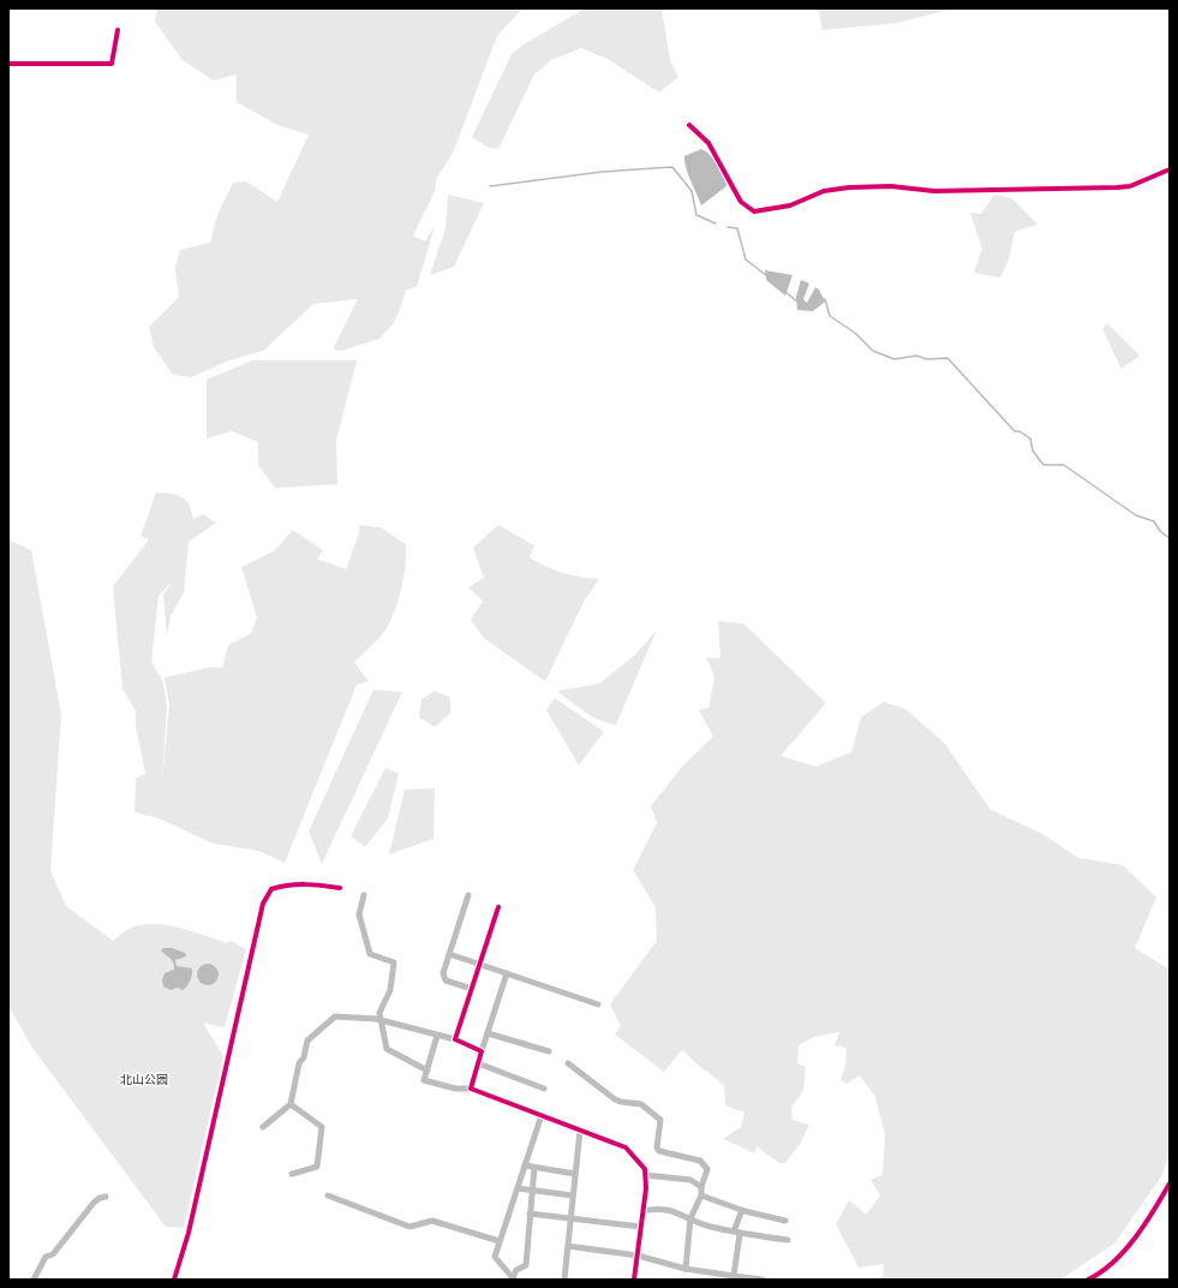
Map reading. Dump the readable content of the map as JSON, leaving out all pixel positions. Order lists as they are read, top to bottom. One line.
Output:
{"parks":["北山公园"]}
